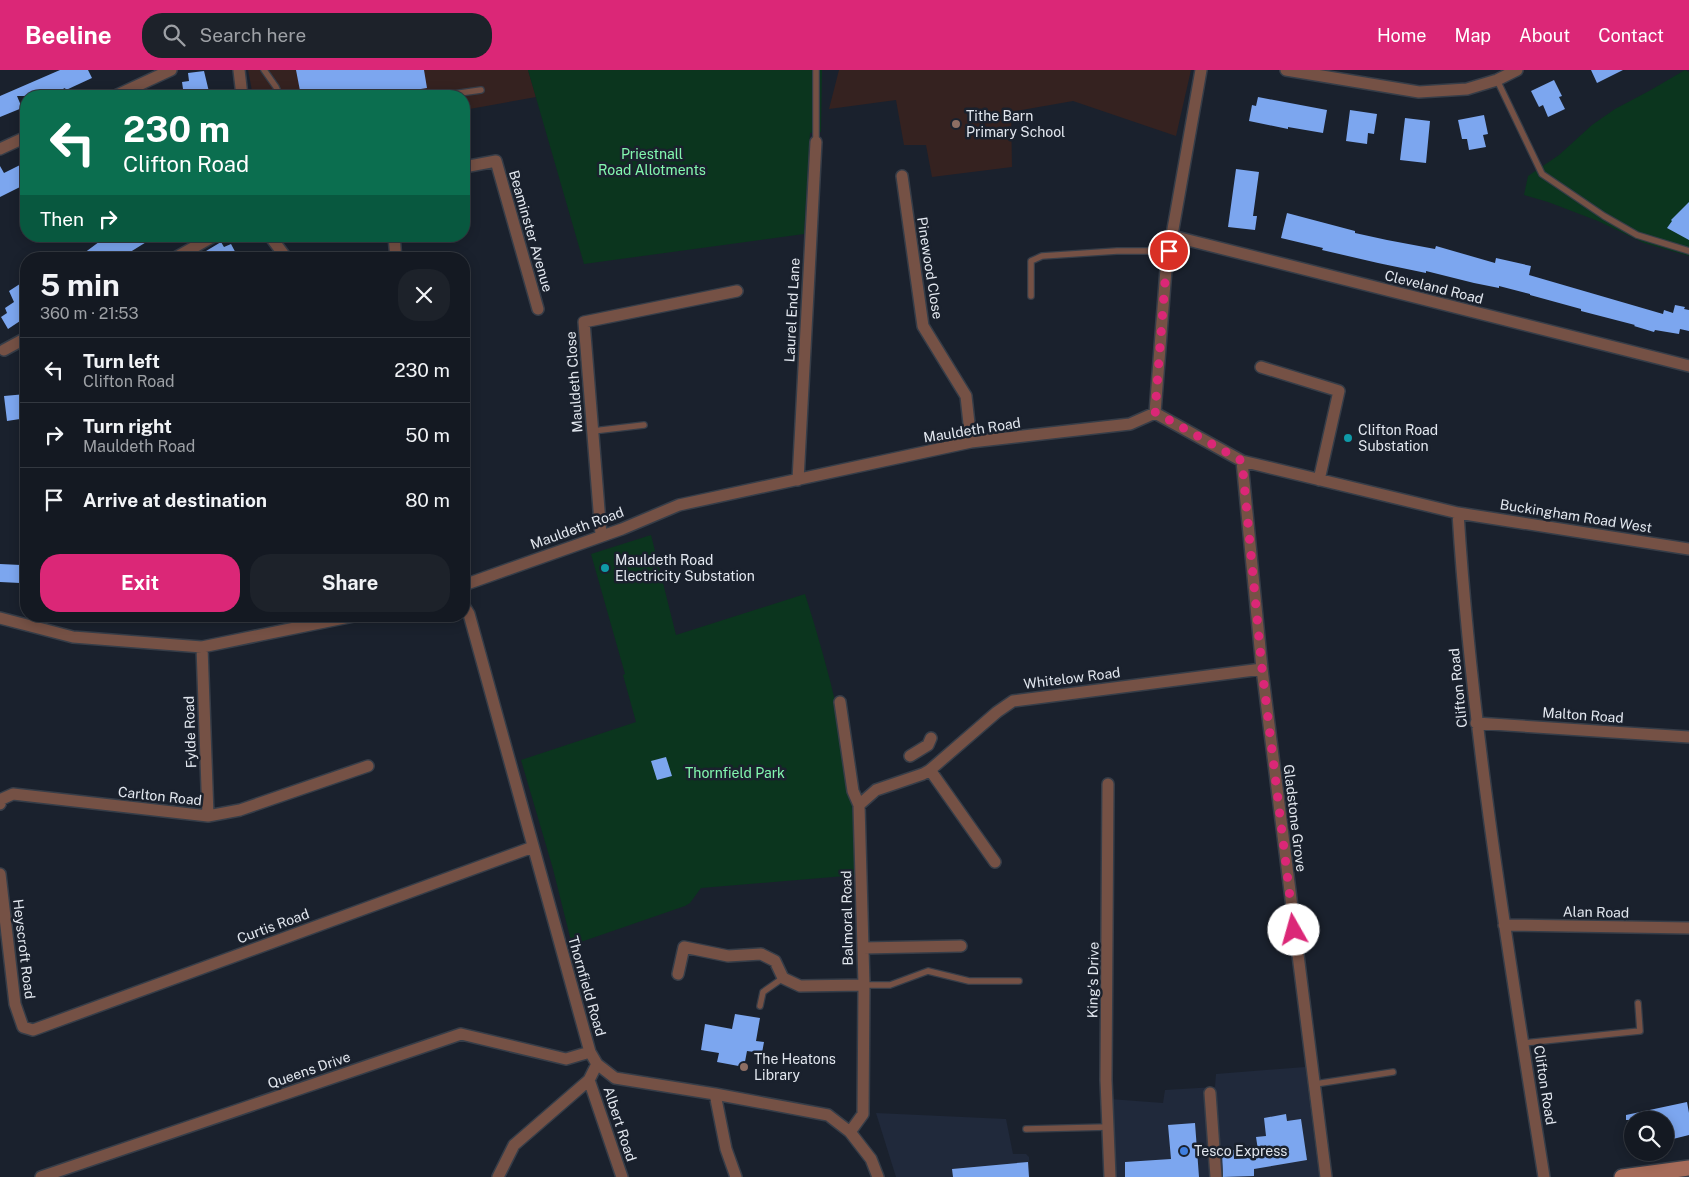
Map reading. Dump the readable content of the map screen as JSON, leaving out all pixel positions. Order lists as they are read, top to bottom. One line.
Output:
{"streets":{"street":["Beaminster Avenue","Pinewood Close","Cleveland Road","Laurel End Lane","Mauldeth Close","Mauldeth Road","Buckingham Road West","Whitelow Road","Clifton Road","Malton Road","Fylde Road","Carlton Road","Gladstone Grove","Alan Road","Balmoral Road","Curtis Road","Heyscroft Road","King's Drive","Thornfield Road","Queens Drive","Albert Road"]},"crossings":[["Pinewood Close","Mauldeth Road"],["Laurel End Lane","Mauldeth Road"],["Mauldeth Close","Mauldeth Road"],["Buckingham Road West","Clifton Road"],["Whitelow Road","Gladstone Grove"],["Whitelow Road","Balmoral Road"],["Clifton Road","Malton Road"],["Clifton Road","Alan Road"],["Fylde Road","Carlton Road"],["Balmoral Road","Thornfield Road"],["Curtis Road","Heyscroft Road"],["Curtis Road","Thornfield Road"],["Thornfield Road","Queens Drive"]],"parks":["Priestnall Road Allotments","Thornfield Park"],"places":["Tithe Barn Primary School","Clifton Road Substation","Mauldeth Road Electricity Substation","The Heatons Library","Tesco Express"],"page":{"header":"Beeline","search":"Search here","nav":["Home","Map","About","Contact"],"turn":["230 m","Clifton Road"],"then":"Then","heading":["5 min","360 m · 21:53"],"list":[{"name":"Turn left","note":"Clifton Road","value":"230 m"},{"name":"Turn right","note":"Mauldeth Road","value":"50 m"},{"name":"Arrive at destination","value":"80 m"}],"buttons":["Exit","Share"]}}
